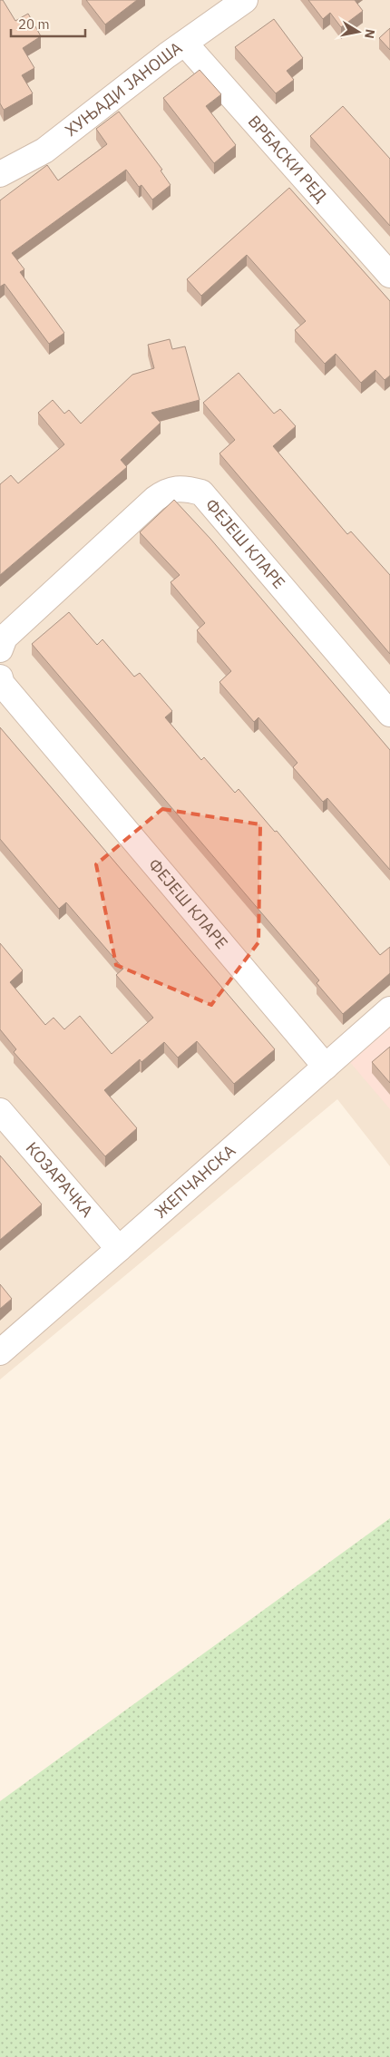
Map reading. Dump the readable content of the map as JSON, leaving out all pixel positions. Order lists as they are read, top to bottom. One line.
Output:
{"streets":{"street":["ХУЊАДИ ЈАНОША","ВРБАСКИ РЕД","ФЕЈЕШ КЛАРЕ","КОЗАРАЧКА","ЖЕПЧАНСКА"]},"crossings":[["ХУЊАДИ ЈАНОША","ВРБАСКИ РЕД"],["ФЕЈЕШ КЛАРЕ","ЖЕПЧАНСКА"],["КОЗАРАЧКА","ЖЕПЧАНСКА"]],"scale_bar":"20 m","north":"right"}
